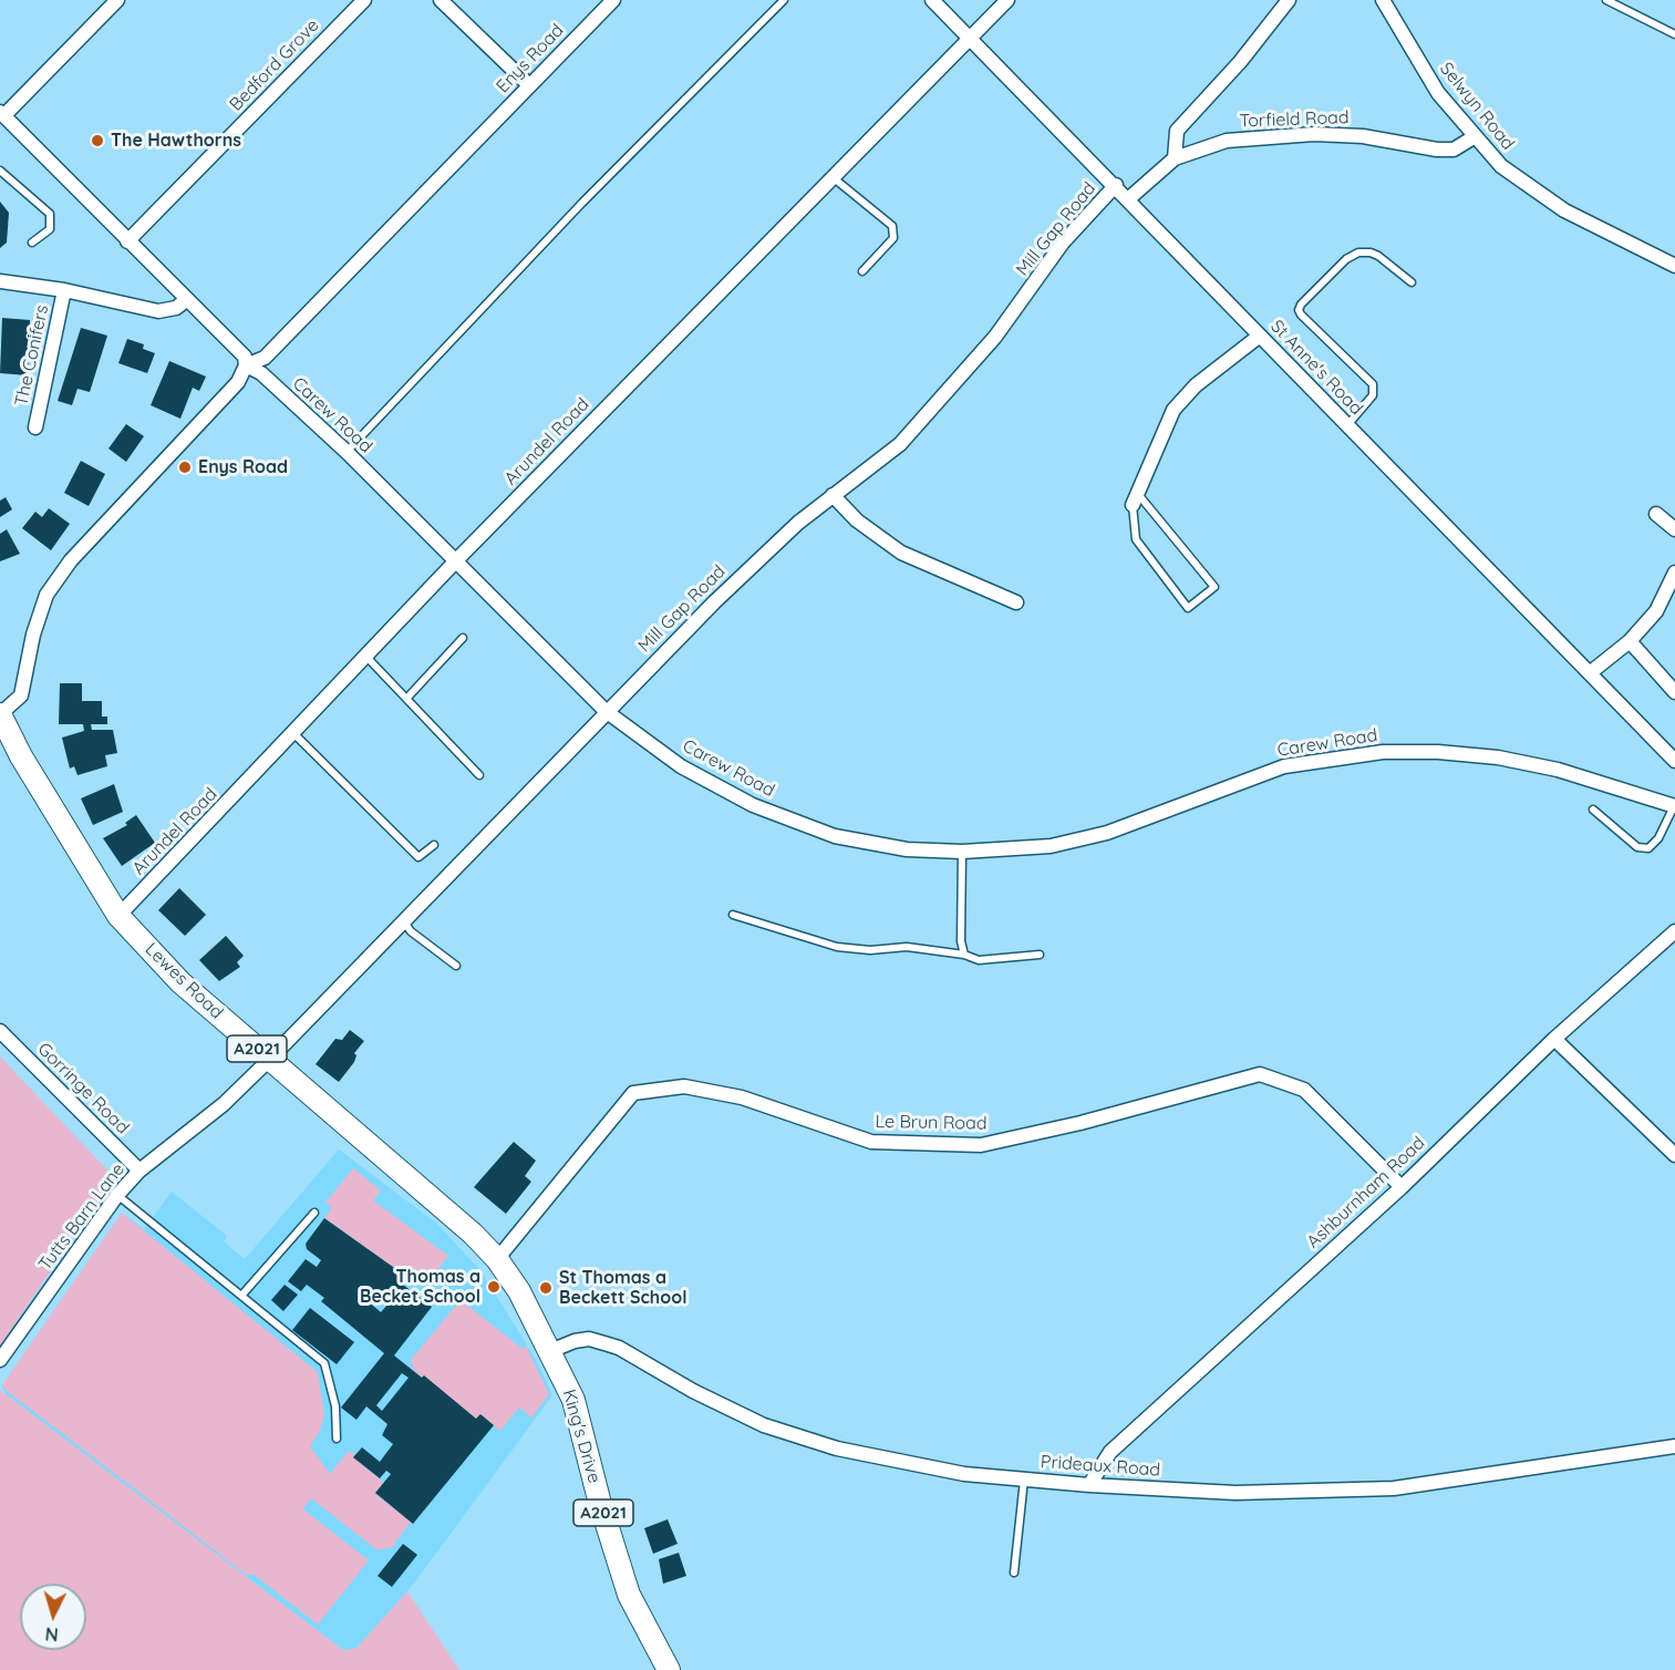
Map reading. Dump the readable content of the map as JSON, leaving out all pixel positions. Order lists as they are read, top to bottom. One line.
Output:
{"streets":{"main road":["Lewes Road","A2021","King's Drive"],"street":["Enys Road","Bedford Grove","Selwyn Road","Torfield Road","Mill Gap Road","The Conifers","St Anne's Road","Carew Road","Arundel Road","Gorringe Road","Le Brun Road","Ashburnham Road","Tutts Barn Lane","Prideaux Road"]},"crossings":[["Enys Road","Carew Road"],["Enys Road","Lewes Road"],["Bedford Grove","Carew Road"],["Selwyn Road","Torfield Road"],["Torfield Road","St Anne's Road"],["Mill Gap Road","St Anne's Road"],["Mill Gap Road","Carew Road"],["Mill Gap Road","Lewes Road"],["Mill Gap Road","Tutts Barn Lane"],["St Anne's Road","Arundel Road"],["Carew Road","Arundel Road"],["Arundel Road","Lewes Road"],["Lewes Road","Le Brun Road"],["Lewes Road","Tutts Barn Lane"],["Lewes Road","King's Drive"],["Lewes Road","Prideaux Road"],["Gorringe Road","Tutts Barn Lane"],["Le Brun Road","Ashburnham Road"],["Ashburnham Road","Prideaux Road"],["King's Drive","Prideaux Road"]],"places":["The Hawthorns","Enys Road","Thomas a Becket School","St Thomas a Beckett School"],"north":"bottom"}
